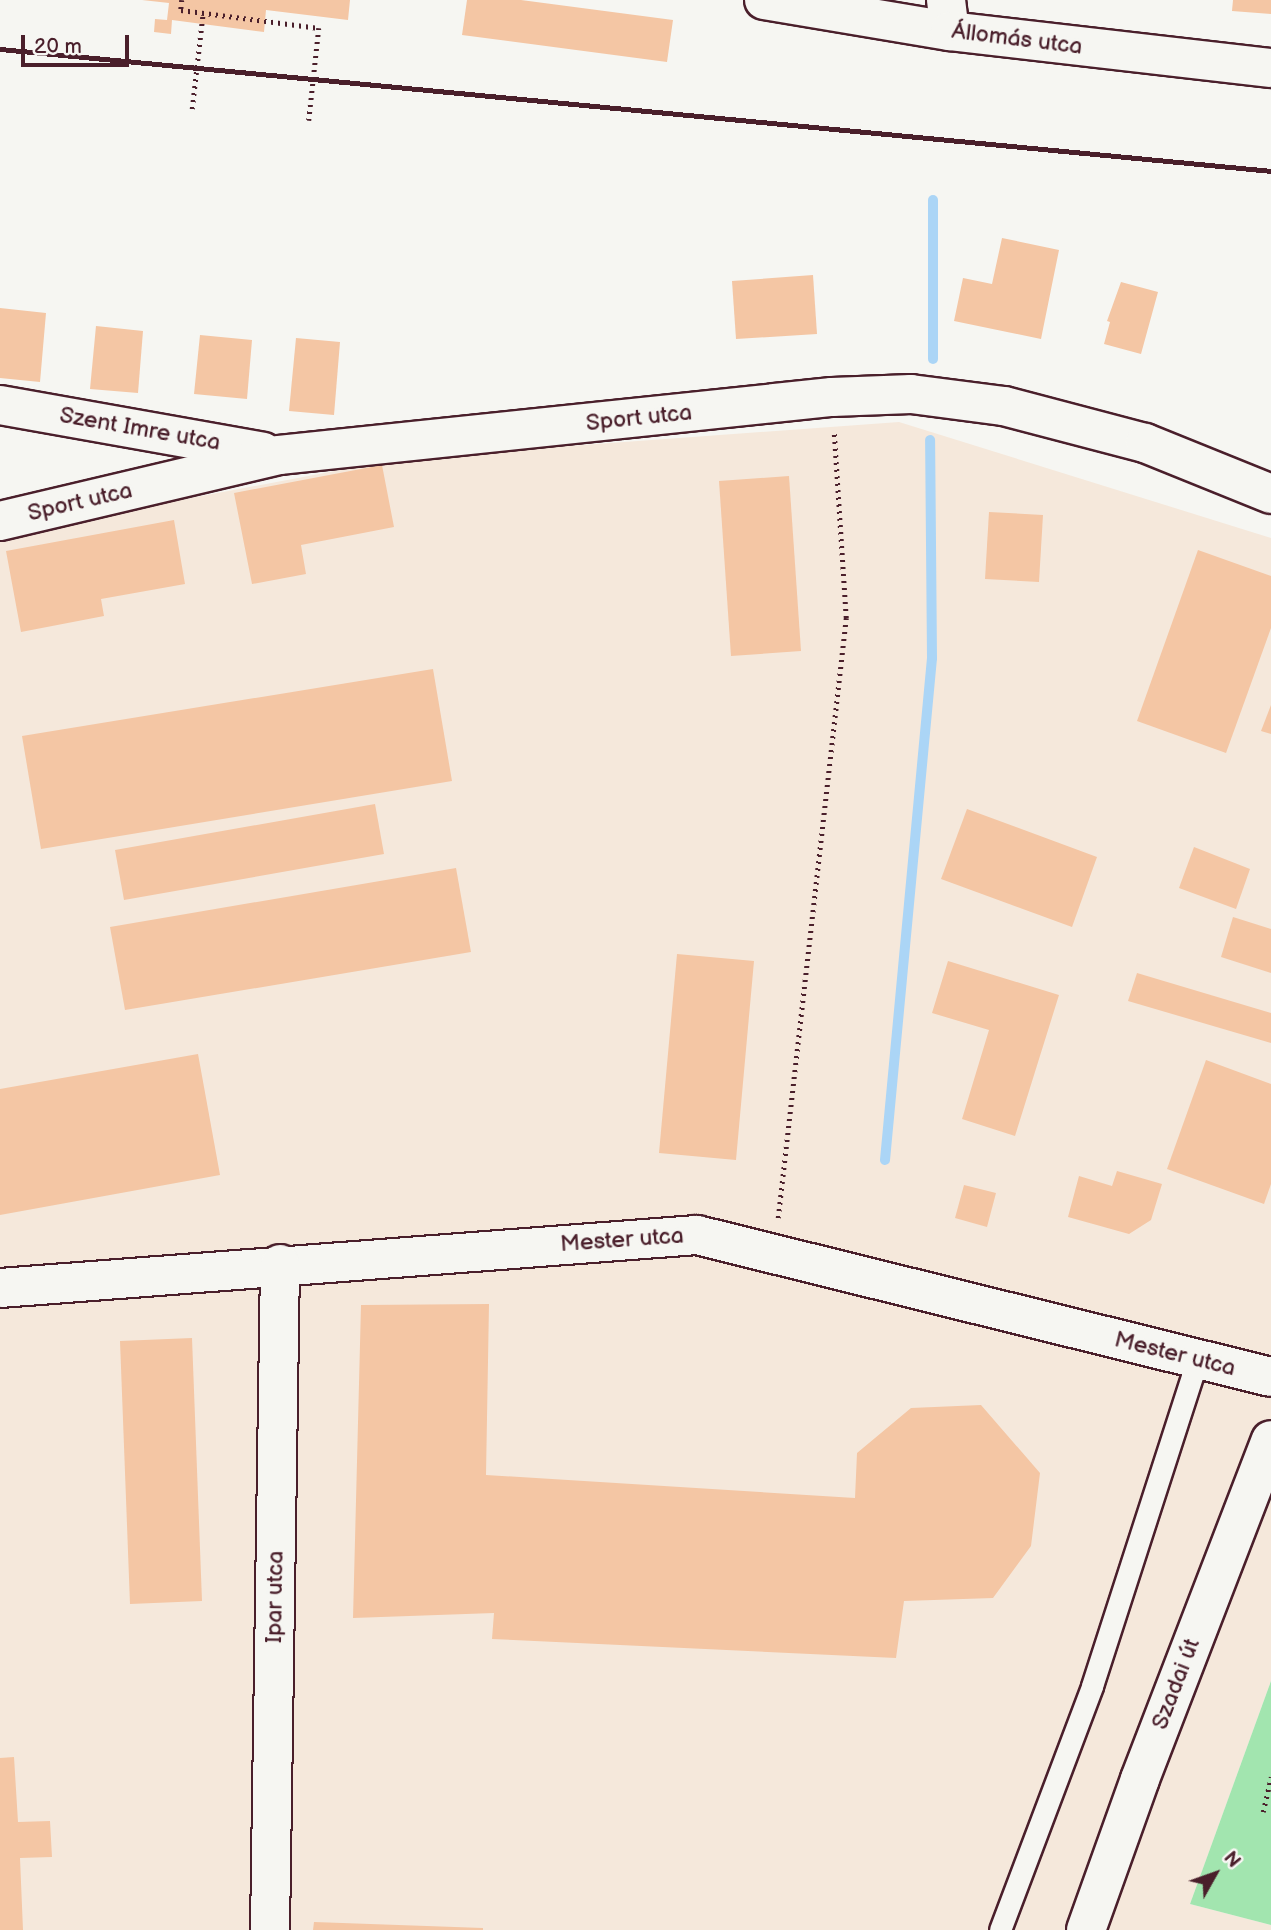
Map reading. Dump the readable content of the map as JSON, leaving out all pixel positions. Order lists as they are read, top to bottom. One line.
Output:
{"streets":{"street":["Állomás utca","Sport utca","Szent Imre utca","Mester utca","Ipar utca","Szadai út"]},"crossings":[["Sport utca","Szent Imre utca"],["Mester utca","Ipar utca"]],"scale_bar":"20 m","north":"top right"}
